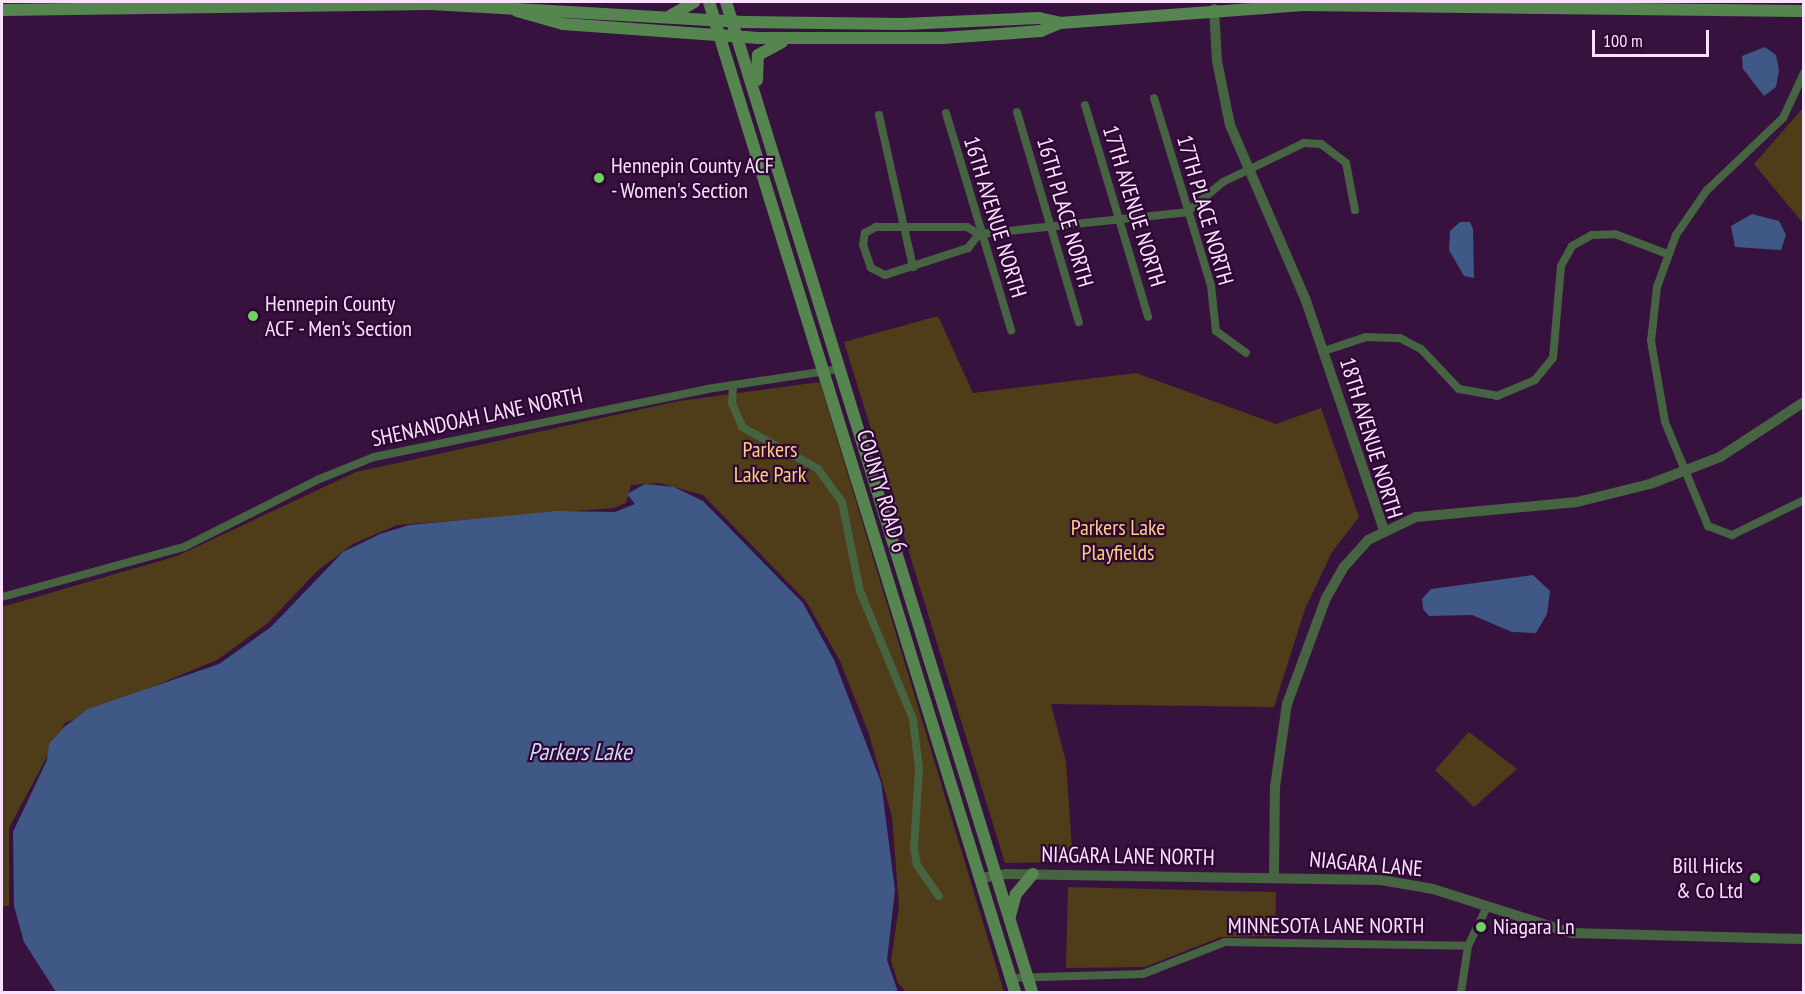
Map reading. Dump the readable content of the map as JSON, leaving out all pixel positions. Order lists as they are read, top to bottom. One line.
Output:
{"streets":{"main road":["COUNTY ROAD 6"],"street":["17TH AVENUE NORTH","17TH PLACE NORTH","16TH PLACE NORTH","16TH AVENUE NORTH","SHENANDOAH LANE NORTH","18TH AVENUE NORTH","NIAGARA LANE NORTH","NIAGARA LANE","MINNESOTA LANE NORTH"]},"crossings":[["SHENANDOAH LANE NORTH","COUNTY ROAD 6"],["18TH AVENUE NORTH","NIAGARA LANE NORTH"],["18TH AVENUE NORTH","NIAGARA LANE"],["COUNTY ROAD 6","NIAGARA LANE NORTH"],["COUNTY ROAD 6","MINNESOTA LANE NORTH"],["NIAGARA LANE NORTH","NIAGARA LANE"]],"water":["Parkers Lake"],"parks":["Parkers Lake Park","Parkers Lake Playfields"],"places":["Hennepin County ACF - Women's Section","Hennepin County ACF - Men's Section","Bill Hicks & Co Ltd","Niagara Ln"],"scale_bar":"100 m"}
